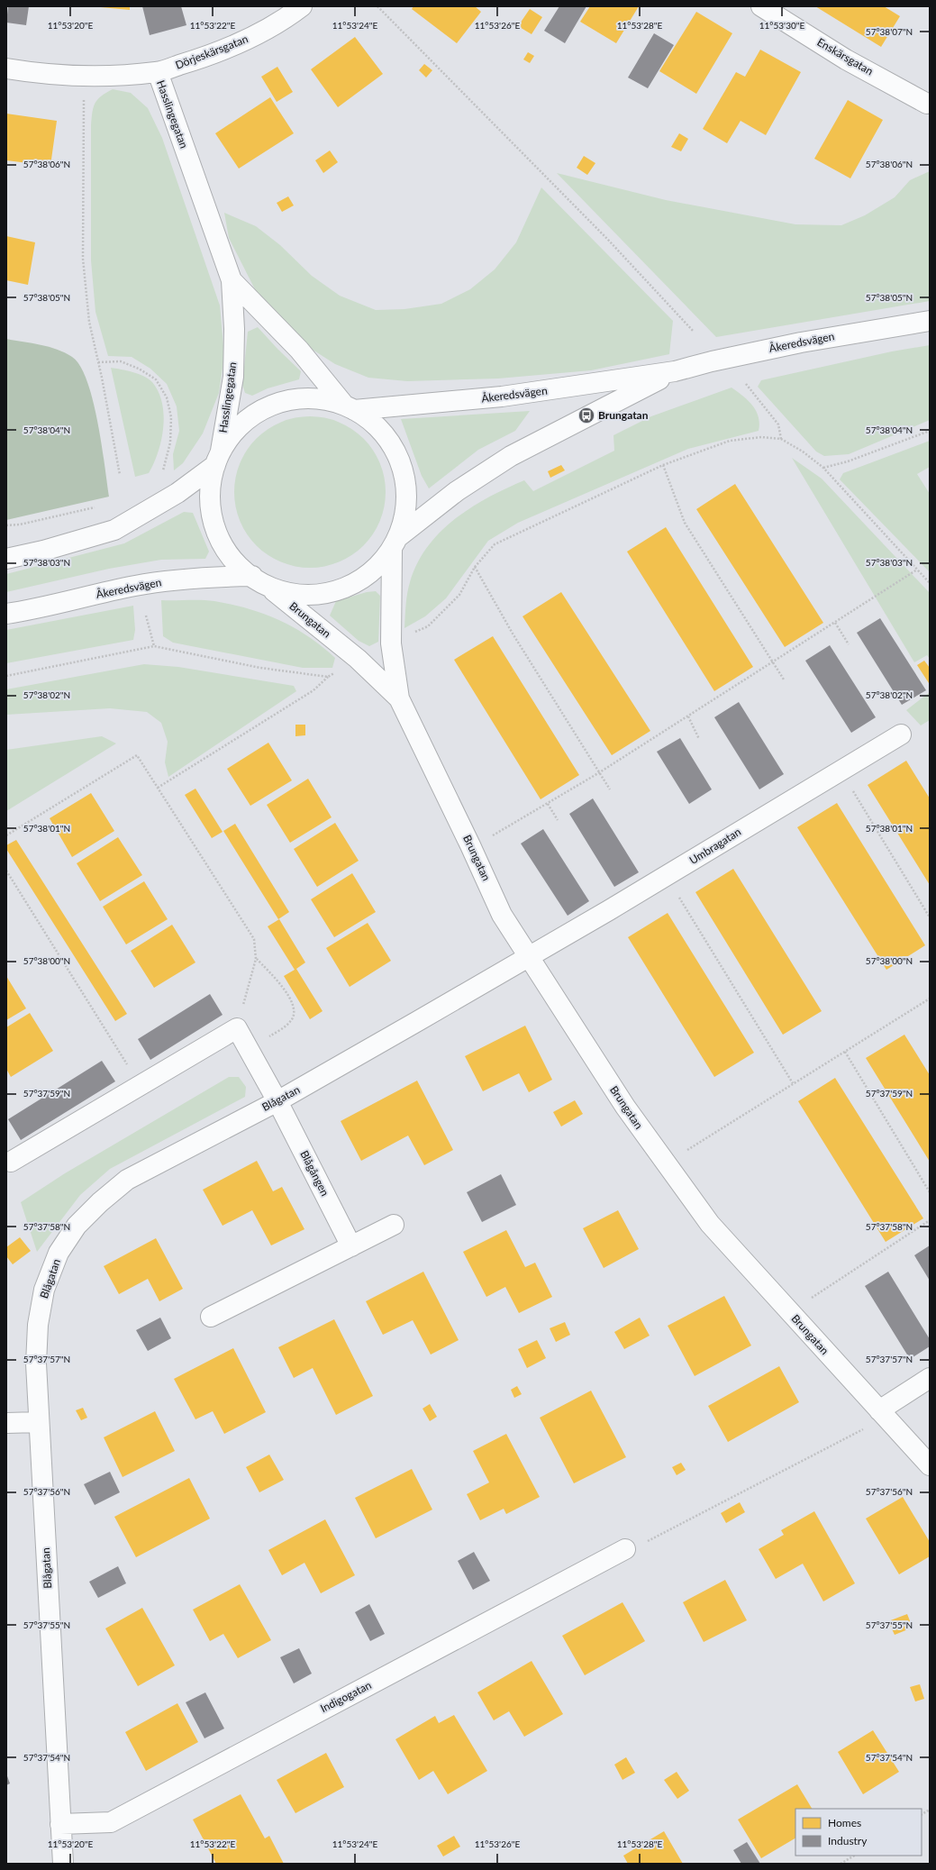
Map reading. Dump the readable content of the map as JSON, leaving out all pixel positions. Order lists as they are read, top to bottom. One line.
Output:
{"streets":{"street":["Dörjeskärsgatan","Enskärsgatan","Hasslingegatan","Åkeredsvägen","Brungatan","Umbragatan","Blågatan","Blågången","Indigogatan"]},"crossings":[["Dörjeskärsgatan","Hasslingegatan"],["Hasslingegatan","Åkeredsvägen"],["Åkeredsvägen","Brungatan"],["Brungatan","Umbragatan"],["Brungatan","Blågatan"],["Umbragatan","Blågatan"],["Blågatan","Blågången"],["Blågatan","Indigogatan"]],"places":{"bus stop":["Brungatan"]},"legend":["Homes","Industry"],"coordinates":["11°53'20\"E","11°53'22\"E","11°53'24\"E","11°53'26\"E","11°53'28\"E","11°53'30\"E","57°38'07\"N","57°38'06\"N","57°38'05\"N","57°38'04\"N","57°38'03\"N","57°38'02\"N","57°38'01\"N","57°38'00\"N","57°37'59\"N","57°37'58\"N","57°37'57\"N","57°37'56\"N","57°37'55\"N","57°37'54\"N"]}
